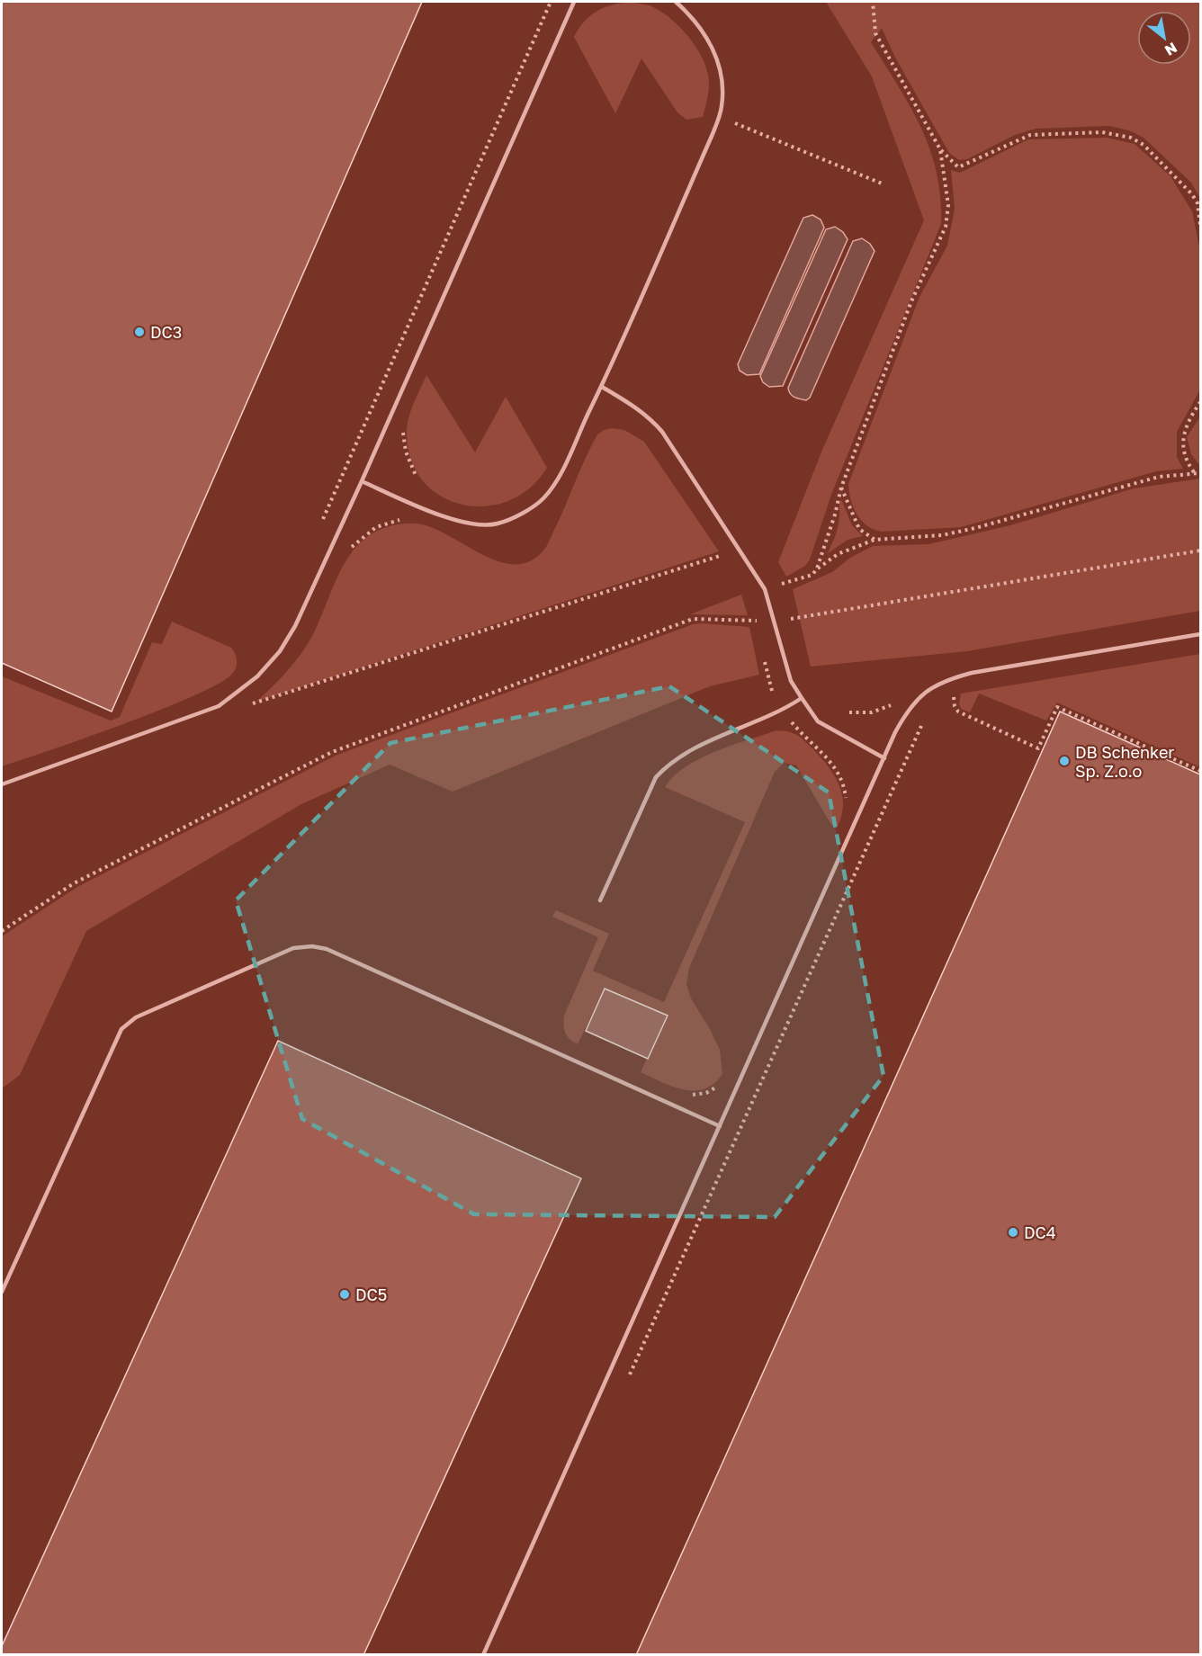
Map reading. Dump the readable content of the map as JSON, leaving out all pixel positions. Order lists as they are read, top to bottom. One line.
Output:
{"places":["DC3","DB Schenker Sp. Z.o.o","DC4","DC5"],"north":"bottom right"}
